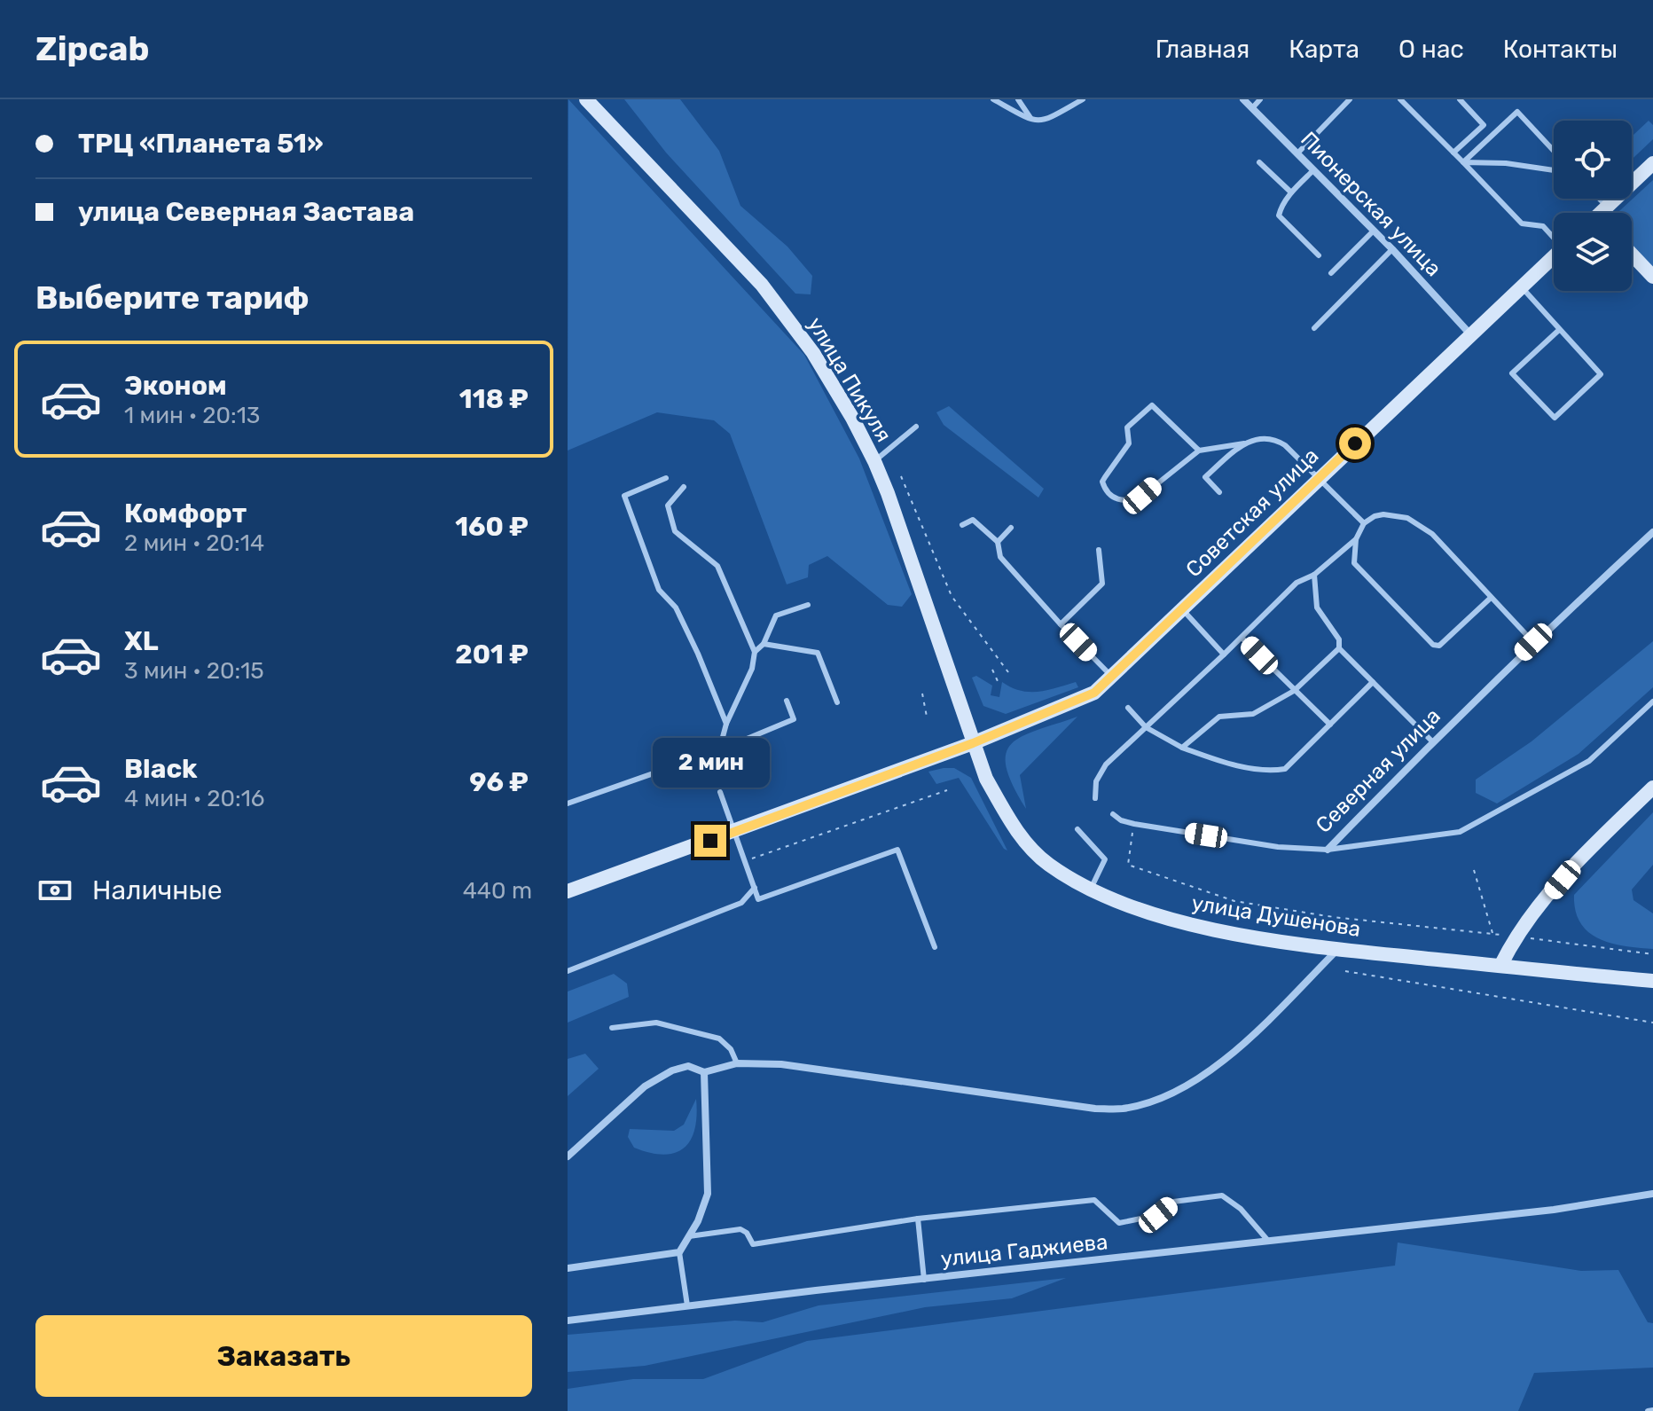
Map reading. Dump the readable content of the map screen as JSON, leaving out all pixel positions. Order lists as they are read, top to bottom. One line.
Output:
{"streets":{"street":["Пионерская улица","улица Пикуля","Советская улица","Северная улица","улица Душенова","улица Гаджиева"]},"crossings":[["Пионерская улица","Советская улица"],["улица Пикуля","Советская улица"],["улица Пикуля","улица Душенова"],["Советская улица","улица Душенова"]],"page":{"header":"Zipcab","nav":["Главная","Карта","О нас","Контакты"],"banner":["ТРЦ «Планета 51»","улица Северная Застава"],"heading":"Выберите тариф","list":[{"name":"Эконом","note":"1 мин · 20:13","value":"118 ₽"},{"name":"Комфорт","note":"2 мин · 20:14","value":"160 ₽"},{"name":"XL","note":"3 мин · 20:15","value":"201 ₽"},{"name":"Black","note":"4 мин · 20:16","value":"96 ₽"}],"bubble":"2 мин","pay":["Наличные","440 m"],"buttons":"Заказать"}}
